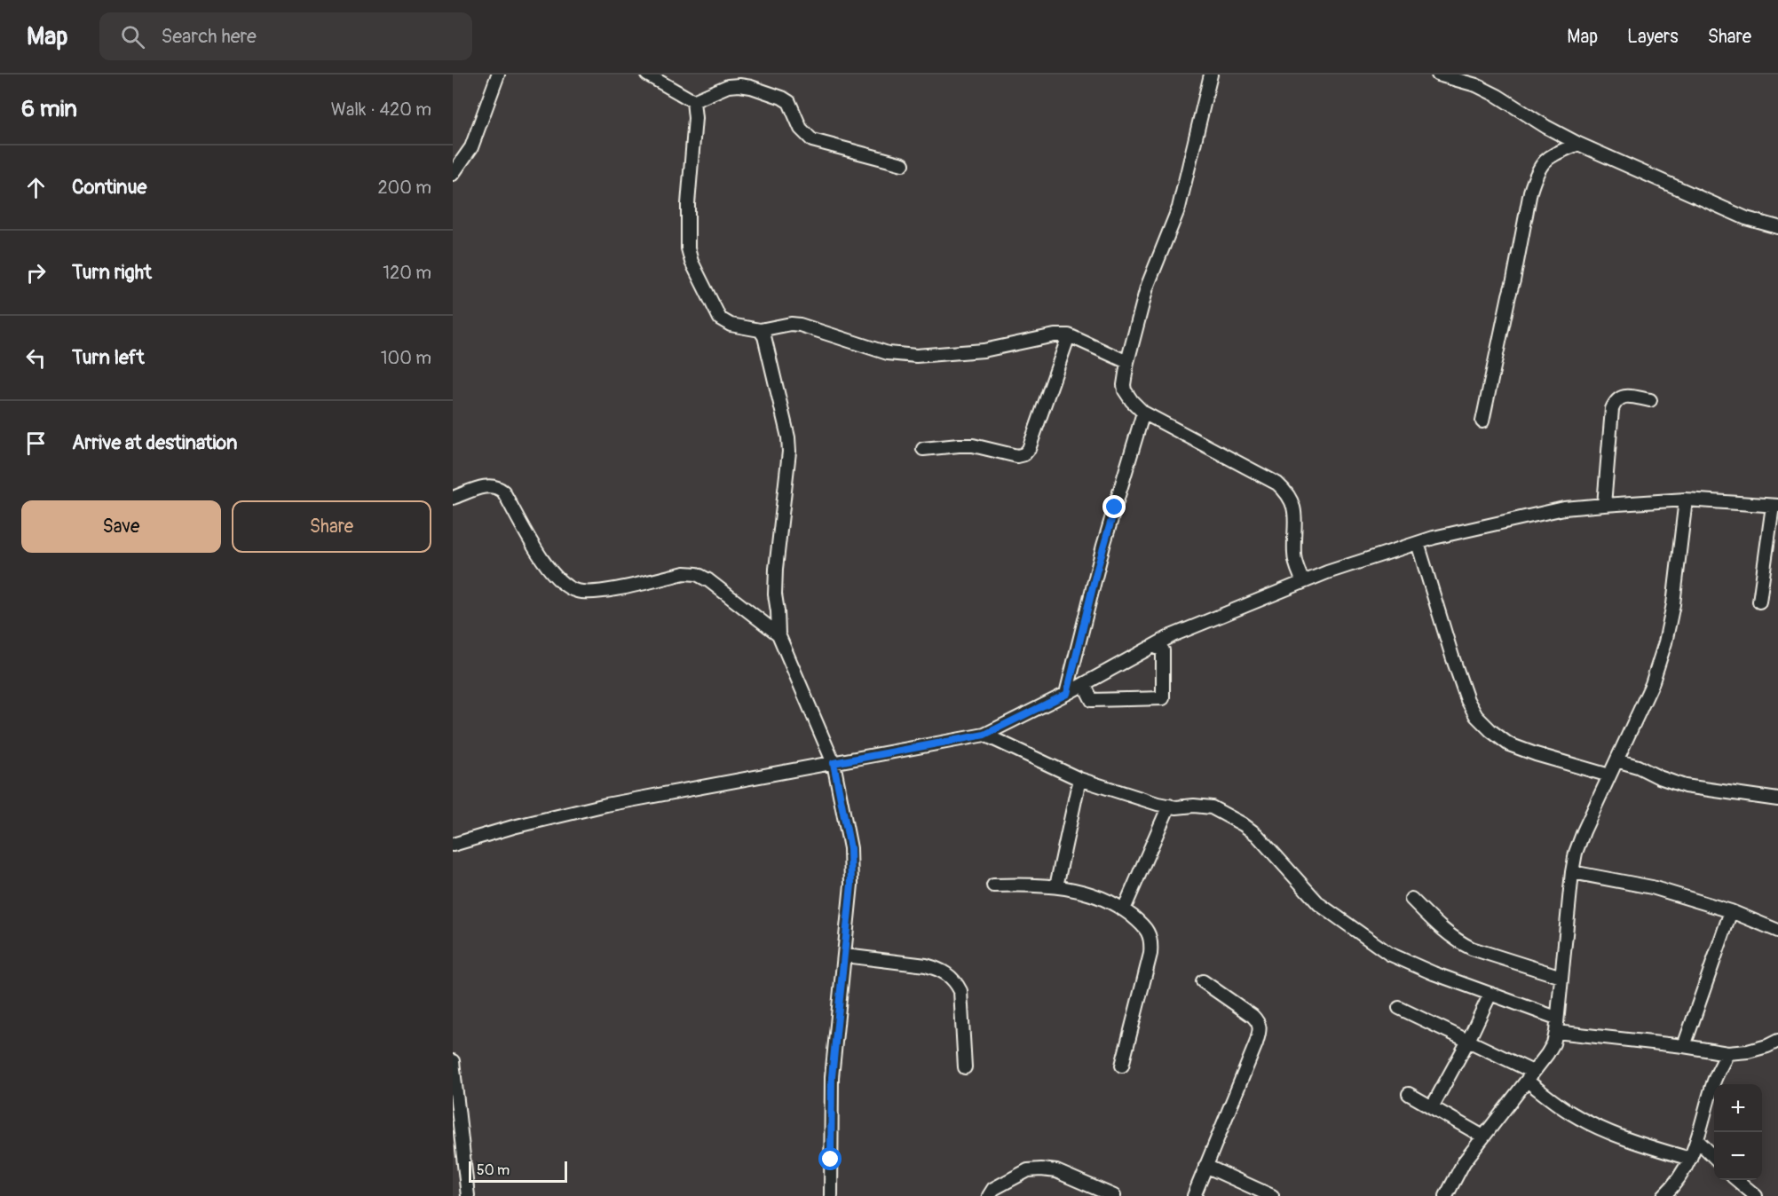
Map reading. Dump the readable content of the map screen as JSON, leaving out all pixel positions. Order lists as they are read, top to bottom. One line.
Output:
{"scale_bar":"50 m","page":{"header":"Map","search":"Search here","nav":["Map","Layers","Share"],"heading":["6 min","Walk · 420 m"],"list":[["Continue","200 m"],["Turn right","120 m"],["Turn left","100 m"],"Arrive at destination"],"buttons":["Save","Share"],"map_buttons":["+","−"],"scale":"50 m"}}
